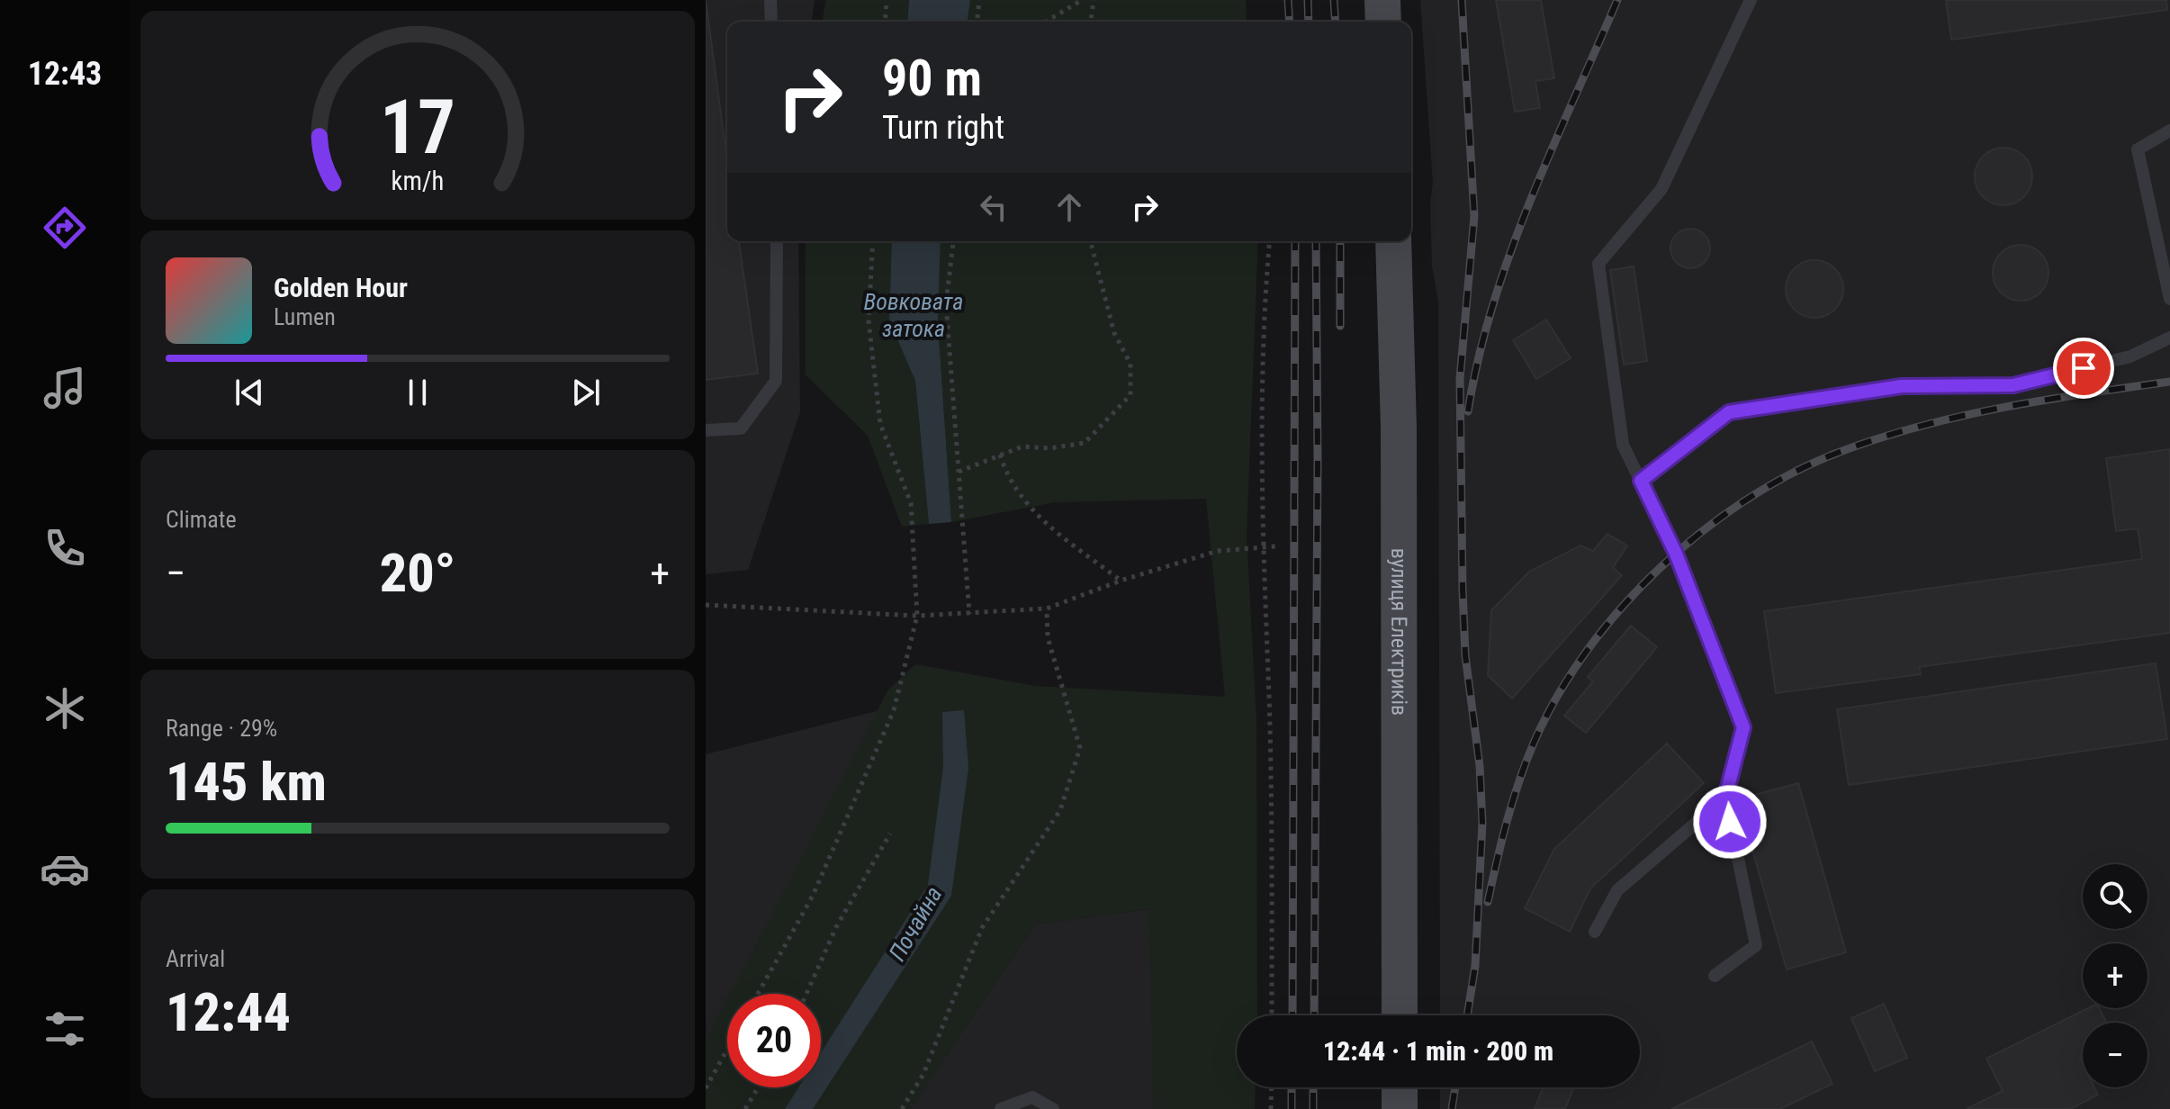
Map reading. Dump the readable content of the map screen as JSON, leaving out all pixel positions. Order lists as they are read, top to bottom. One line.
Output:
{"streets":{"street":["вулиця Електриків"]},"water":["Вовковата затока","Почайна"],"page":{"tabs":"12:43","turn":["90 m","Turn right"],"song":["Golden Hour","Lumen"],"tile":["Climate",["Range · 29%","145 km"],["Arrival","12:44"]],"heat":["−","20°","+"],"map_buttons":["+","−"],"limit":"20","trip":"12:44 · 1 min · 200 m","gauge":["17","km/h"]}}
